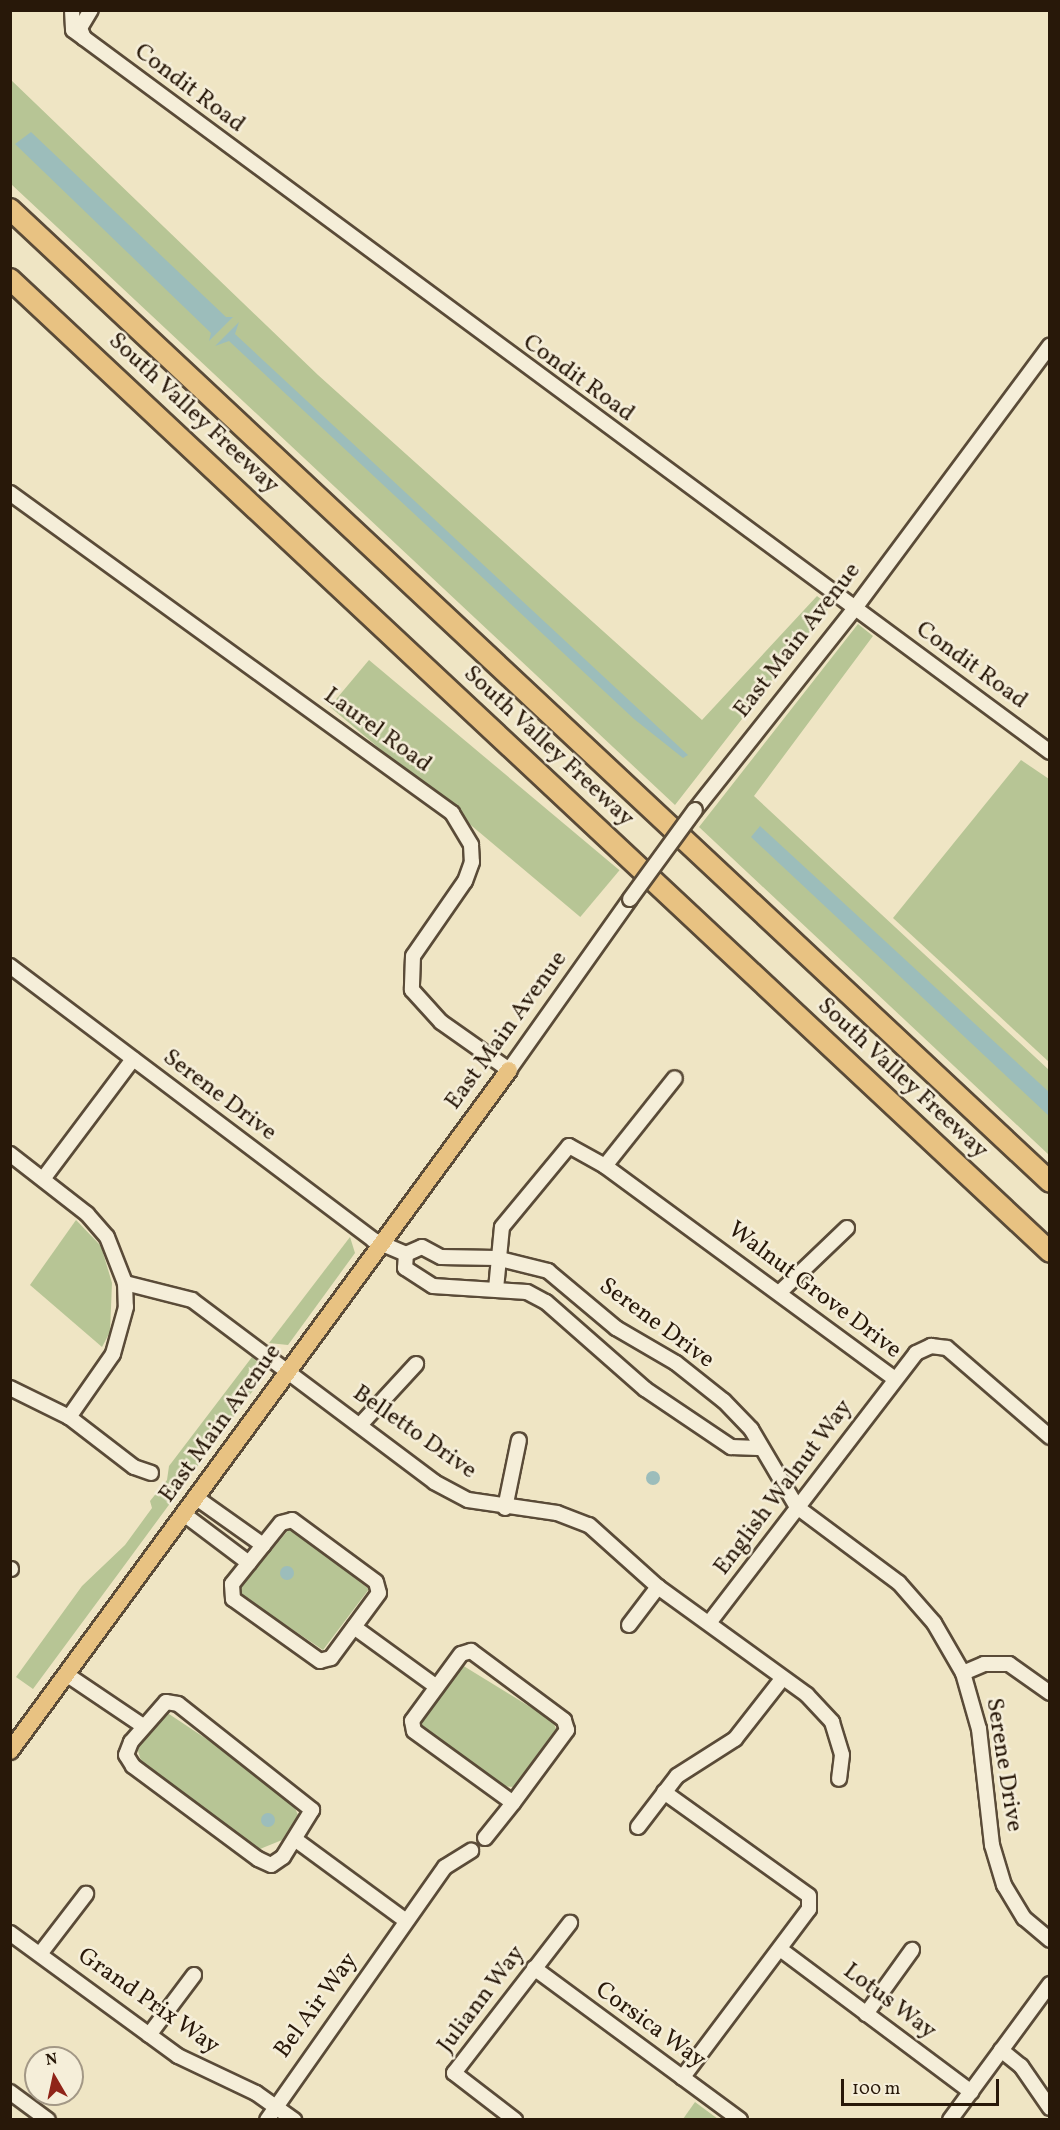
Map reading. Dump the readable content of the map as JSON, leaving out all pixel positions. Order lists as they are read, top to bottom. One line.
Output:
{"streets":{"highway":["South Valley Freeway"],"main road":["East Main Avenue"],"street":["Condit Road","Laurel Road","Serene Drive","Walnut Grove Drive","Belletto Drive","English Walnut Way","Juliann Way","Grand Prix Way","Lotus Way","Bel Air Way","Corsica Way"]},"crossings":[["Condit Road","East Main Avenue"],["East Main Avenue","Laurel Road"],["East Main Avenue","Serene Drive"],["East Main Avenue","Belletto Drive"],["Serene Drive","Walnut Grove Drive"],["Serene Drive","English Walnut Way"],["Walnut Grove Drive","English Walnut Way"],["Belletto Drive","English Walnut Way"],["Juliann Way","Corsica Way"],["Grand Prix Way","Bel Air Way"]],"scale_bar":"100 m","north":"top"}
